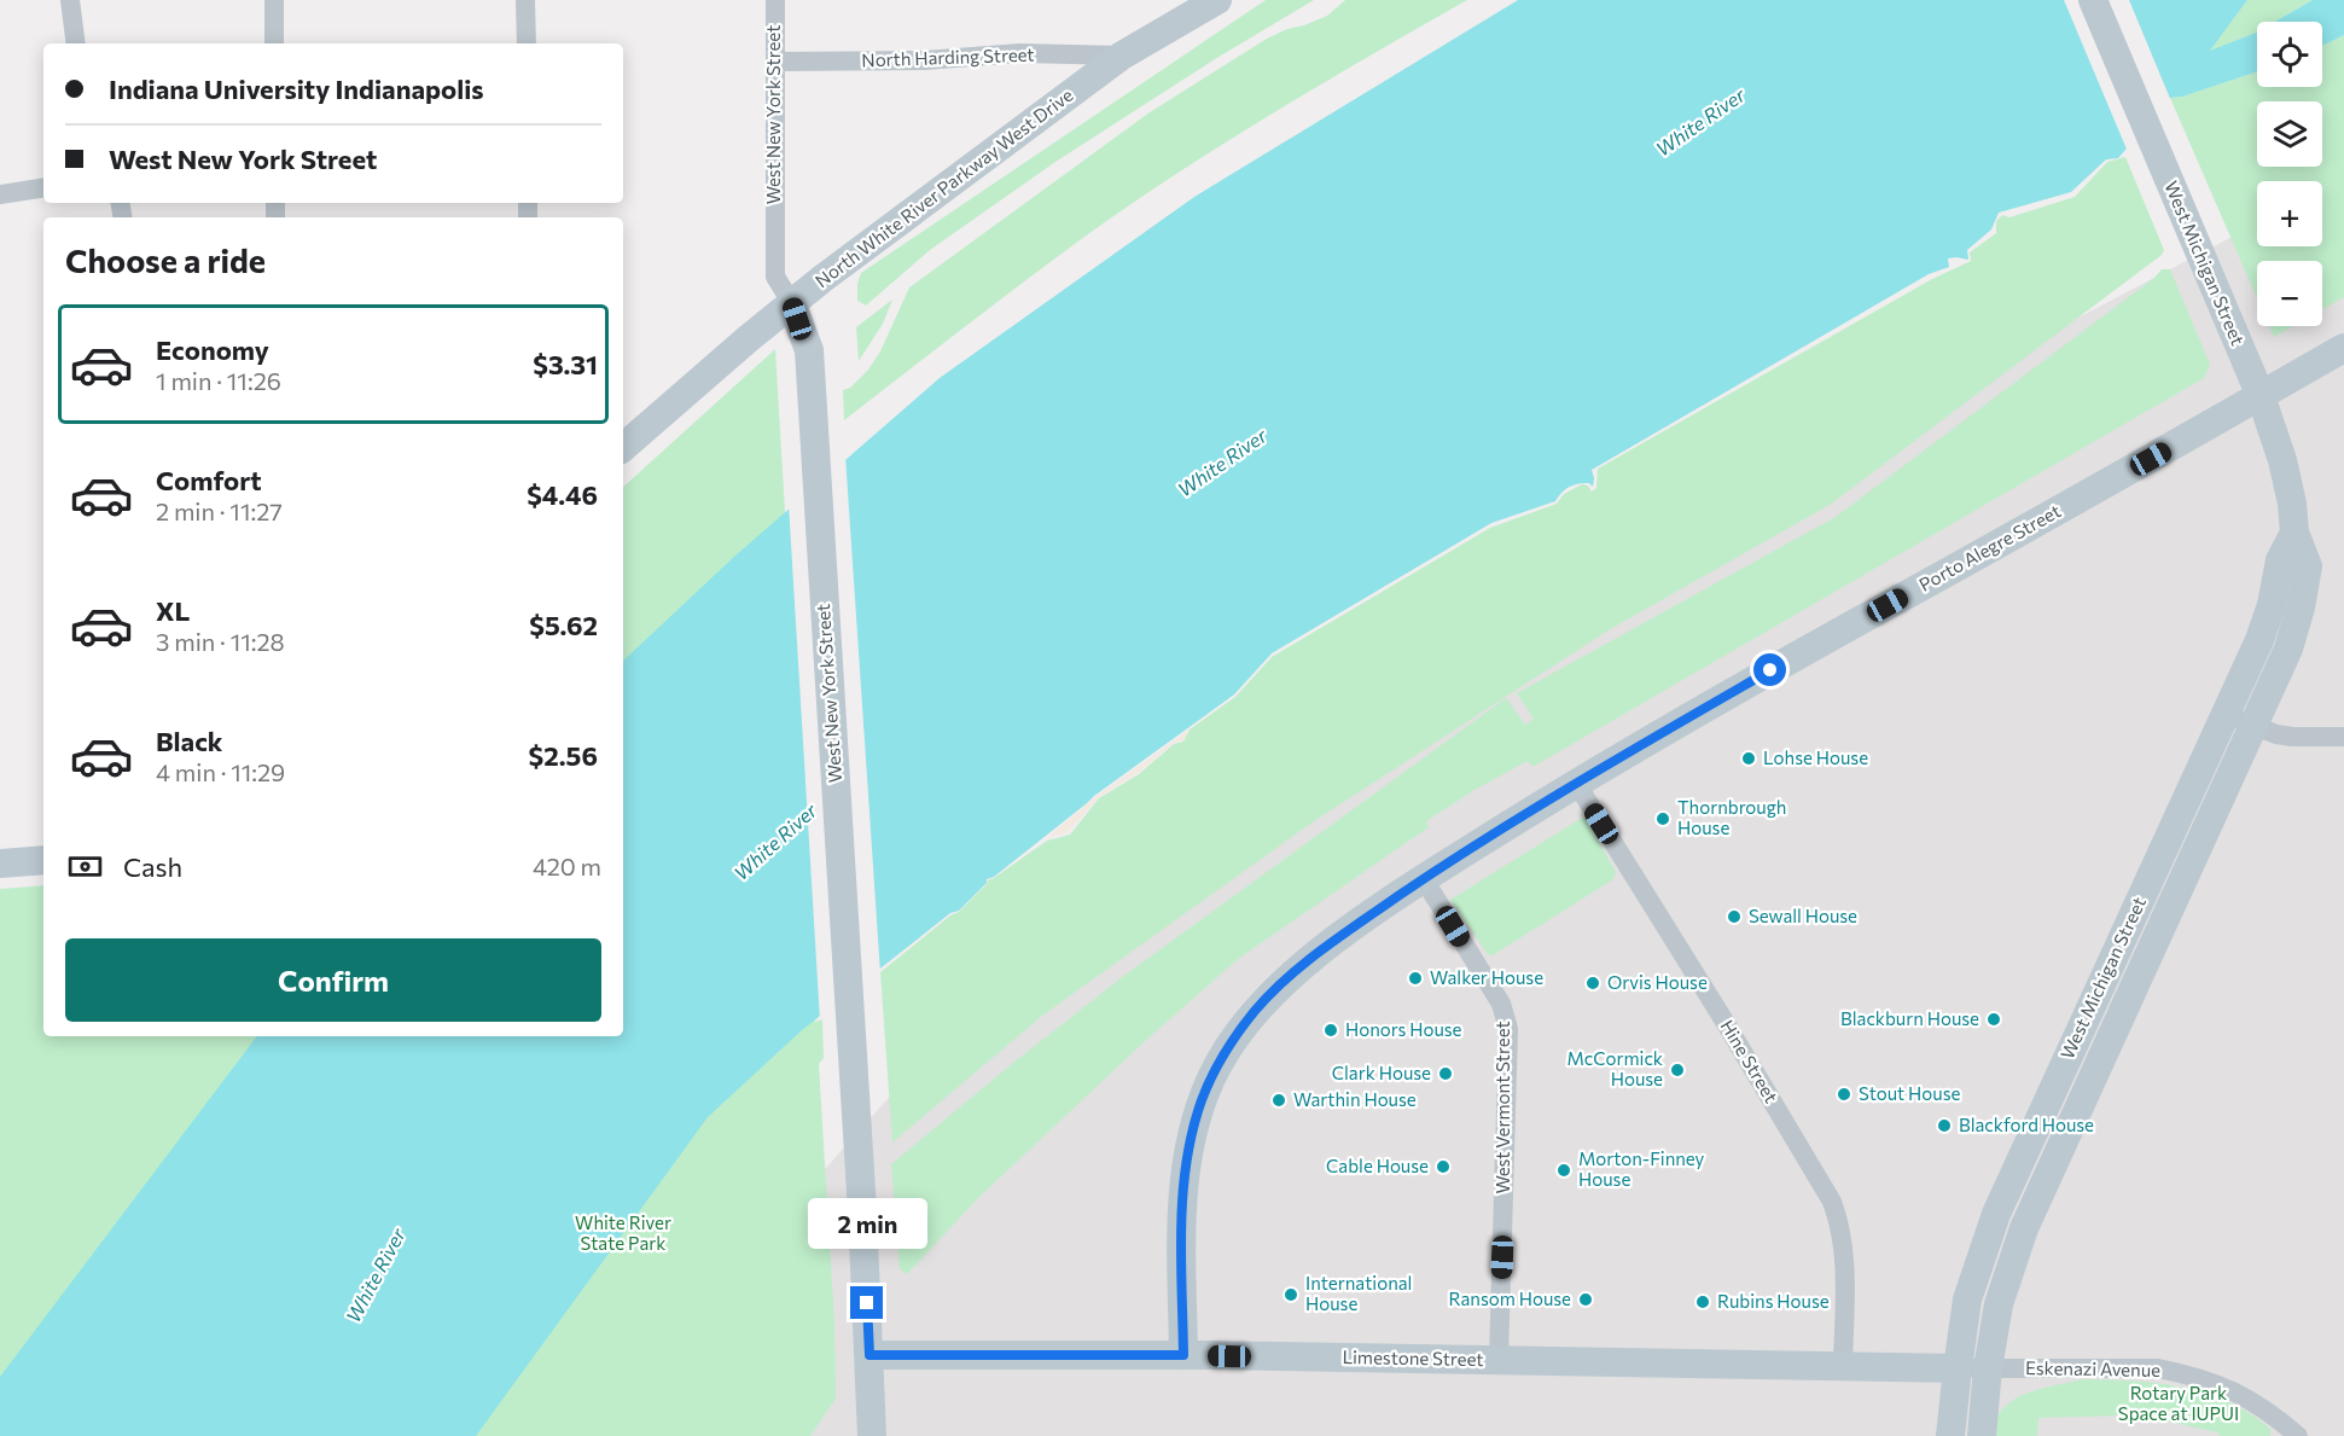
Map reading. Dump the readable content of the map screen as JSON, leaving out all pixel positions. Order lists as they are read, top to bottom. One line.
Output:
{"streets":{"main road":["West New York Street","North White River Parkway West Drive","West Michigan Street","Porto Alegre Street","Limestone Street"],"street":["North Harding Street","Hine Street","West Vermont Street","Eskenazi Avenue"]},"crossings":[["North Harding Street","West New York Street"],["North Harding Street","North White River Parkway West Drive"],["West New York Street","North White River Parkway West Drive"],["West New York Street","Limestone Street"],["West Michigan Street","Porto Alegre Street"],["West Michigan Street","Limestone Street"],["West Michigan Street","Eskenazi Avenue"],["Porto Alegre Street","Hine Street"],["Porto Alegre Street","West Vermont Street"],["Porto Alegre Street","Limestone Street"],["Hine Street","Limestone Street"],["West Vermont Street","Limestone Street"],["Limestone Street","Eskenazi Avenue"]],"water":["White River"],"parks":["White River State Park","Rotary Park Space at IUPUI"],"places":["Lohse House","Thornbrough House","Sewall House","Walker House","Orvis House","Blackburn House","Honors House","McCormick House","Clark House","Stout House","Warthin House","Blackford House","Cable House","Morton-Finney House","International House","Ransom House","Rubins House"],"page":{"map_buttons":["+","−"],"banner":["Indiana University Indianapolis","West New York Street"],"heading":"Choose a ride","list":[{"name":"Economy","note":"1 min · 11:26","value":"$3.31"},{"name":"Comfort","note":"2 min · 11:27","value":"$4.46"},{"name":"XL","note":"3 min · 11:28","value":"$5.62"},{"name":"Black","note":"4 min · 11:29","value":"$2.56"}],"pay":["Cash","420 m"],"buttons":"Confirm","bubble":"2 min"}}
